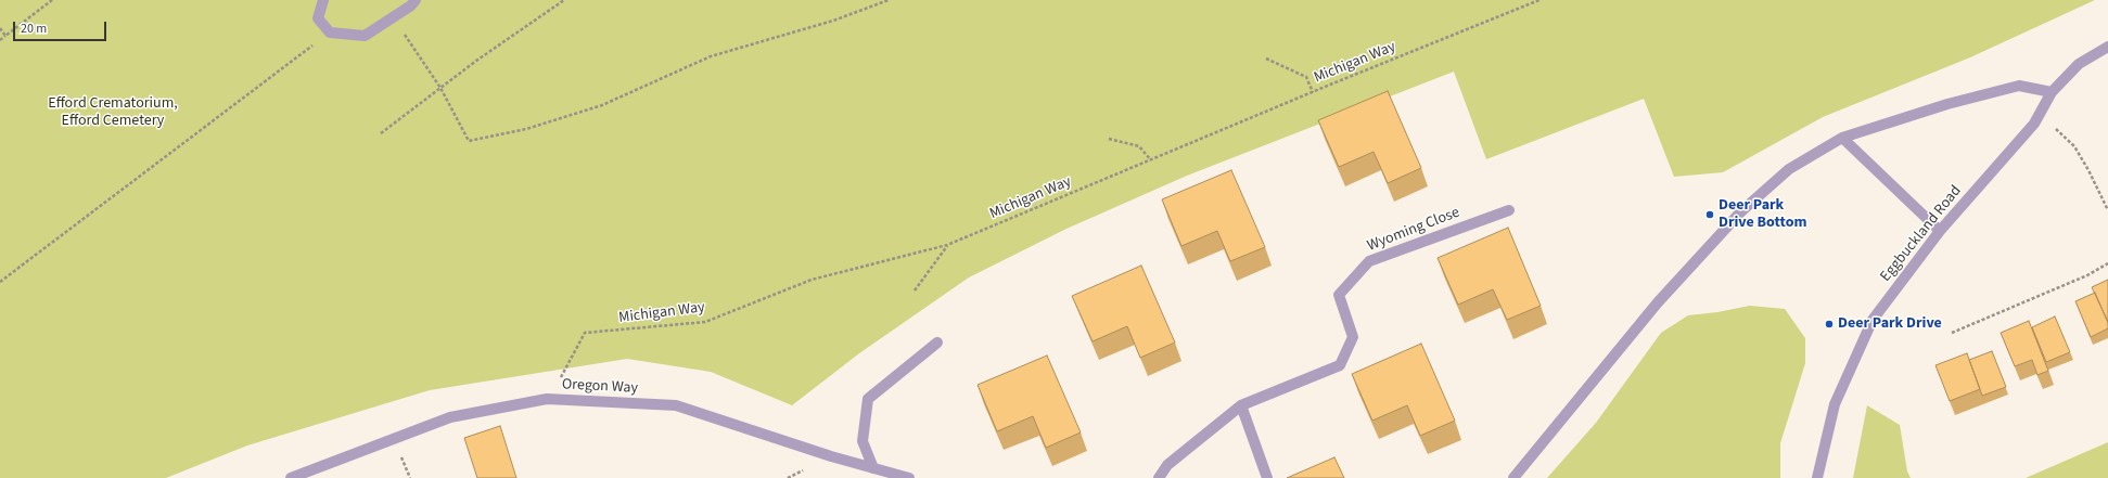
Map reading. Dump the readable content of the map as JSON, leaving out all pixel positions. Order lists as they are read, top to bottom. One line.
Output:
{"streets":{"street":["Wyoming Close","Eggbuckland Road","Oregon Way"],"path":["Michigan Way"]},"crossings":[["Michigan Way","Oregon Way"]],"parks":["Efford Crematorium, Efford Cemetery"],"places":["Deer Park Drive Bottom","Deer Park Drive"],"scale_bar":"20 m"}
